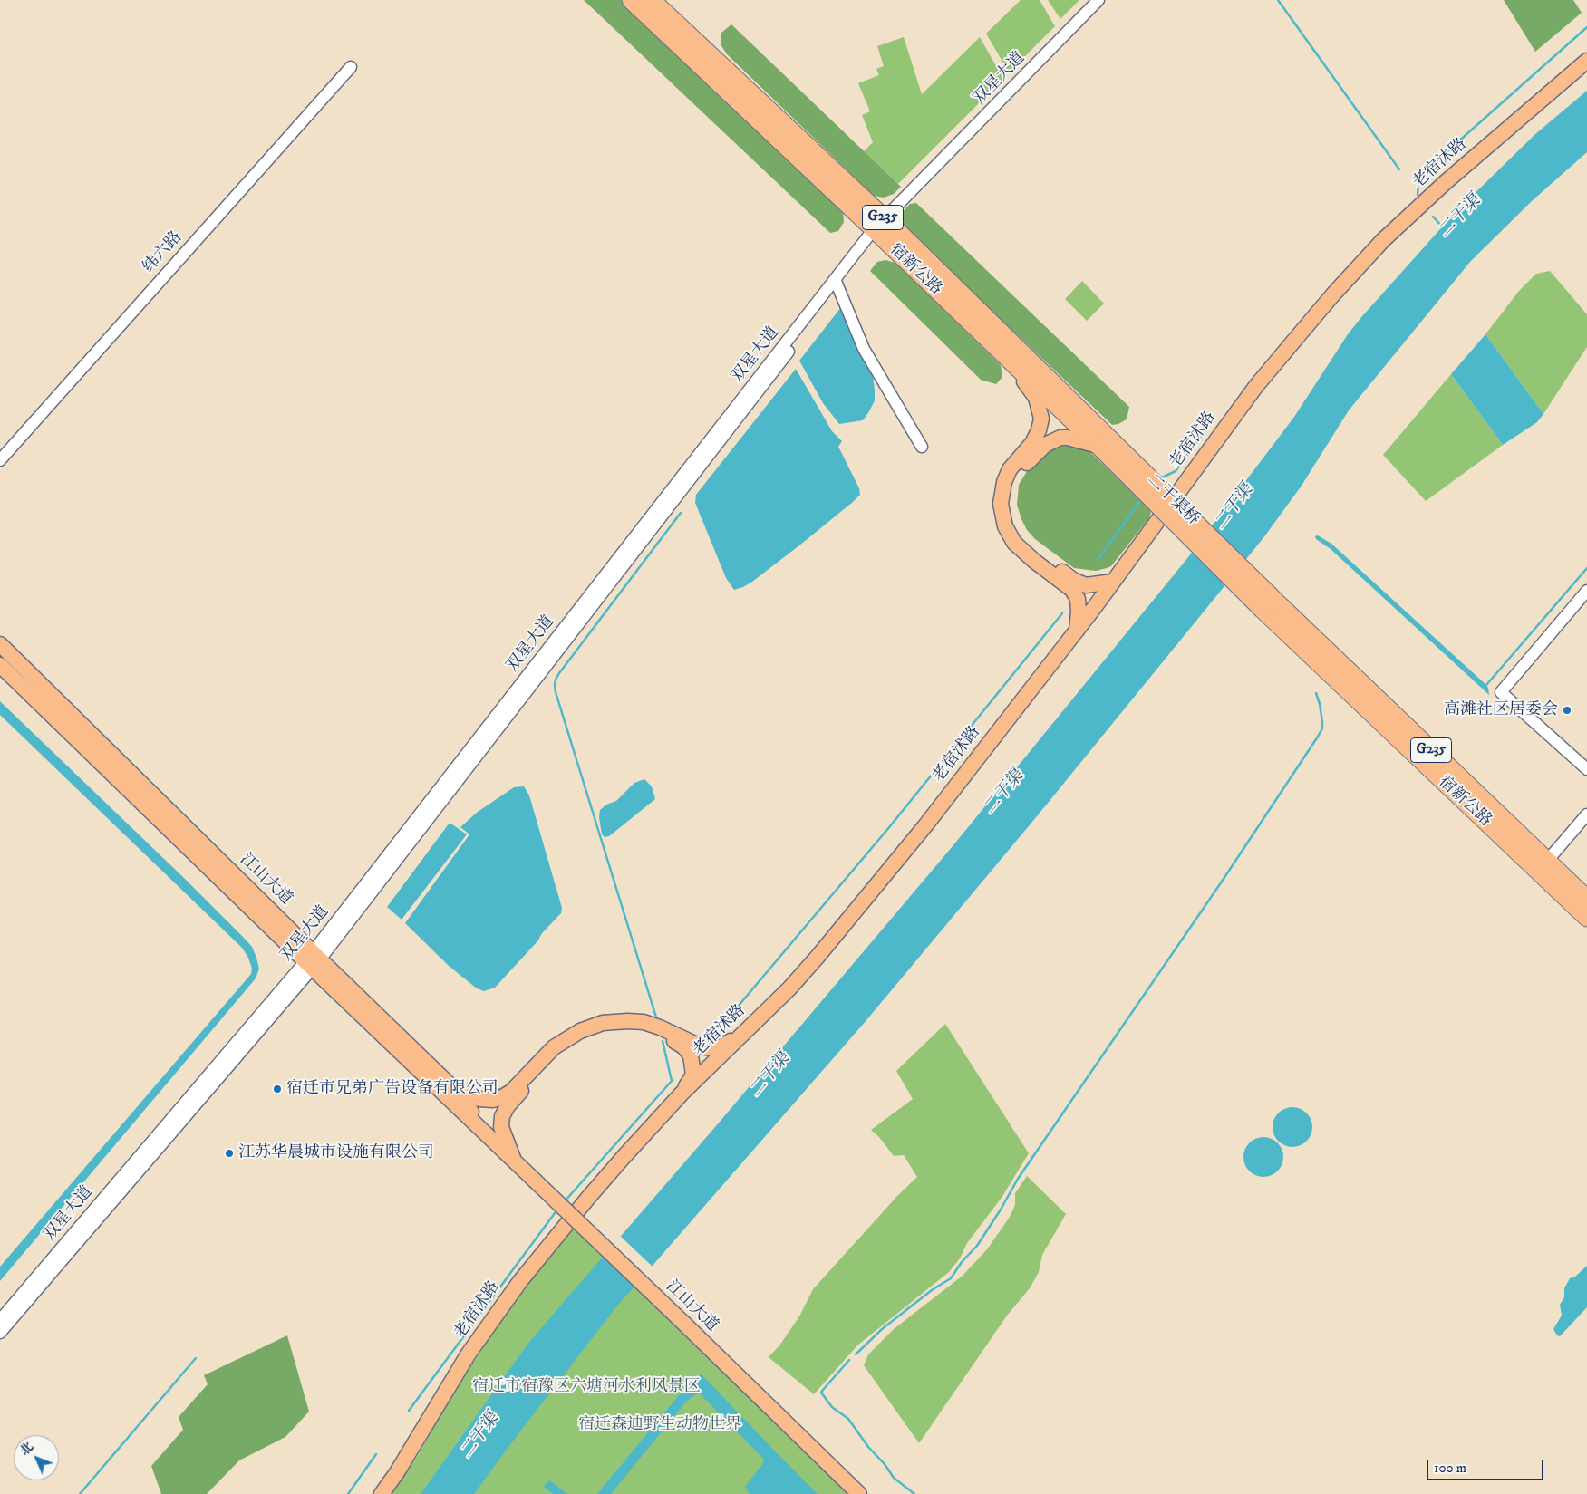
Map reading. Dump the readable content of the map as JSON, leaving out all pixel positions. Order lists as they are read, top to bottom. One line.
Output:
{"streets":{"highway":["G235","宿新公路","二干渠桥"],"main road":["老宿沭路","江山大道"],"street":["双星大道","纬六路"]},"crossings":[["双星大道","宿新公路"],["双星大道","江山大道"],["宿新公路","二干渠桥"]],"water":["二干渠"],"parks":["宿迁市宿豫区六塘河水利风景区","宿迁森迪野生动物世界"],"places":["高滩社区居委会","宿迁市兄弟广告设备有限公司","江苏华晨城市设施有限公司"],"scale_bar":"100 m","north":"top left"}
